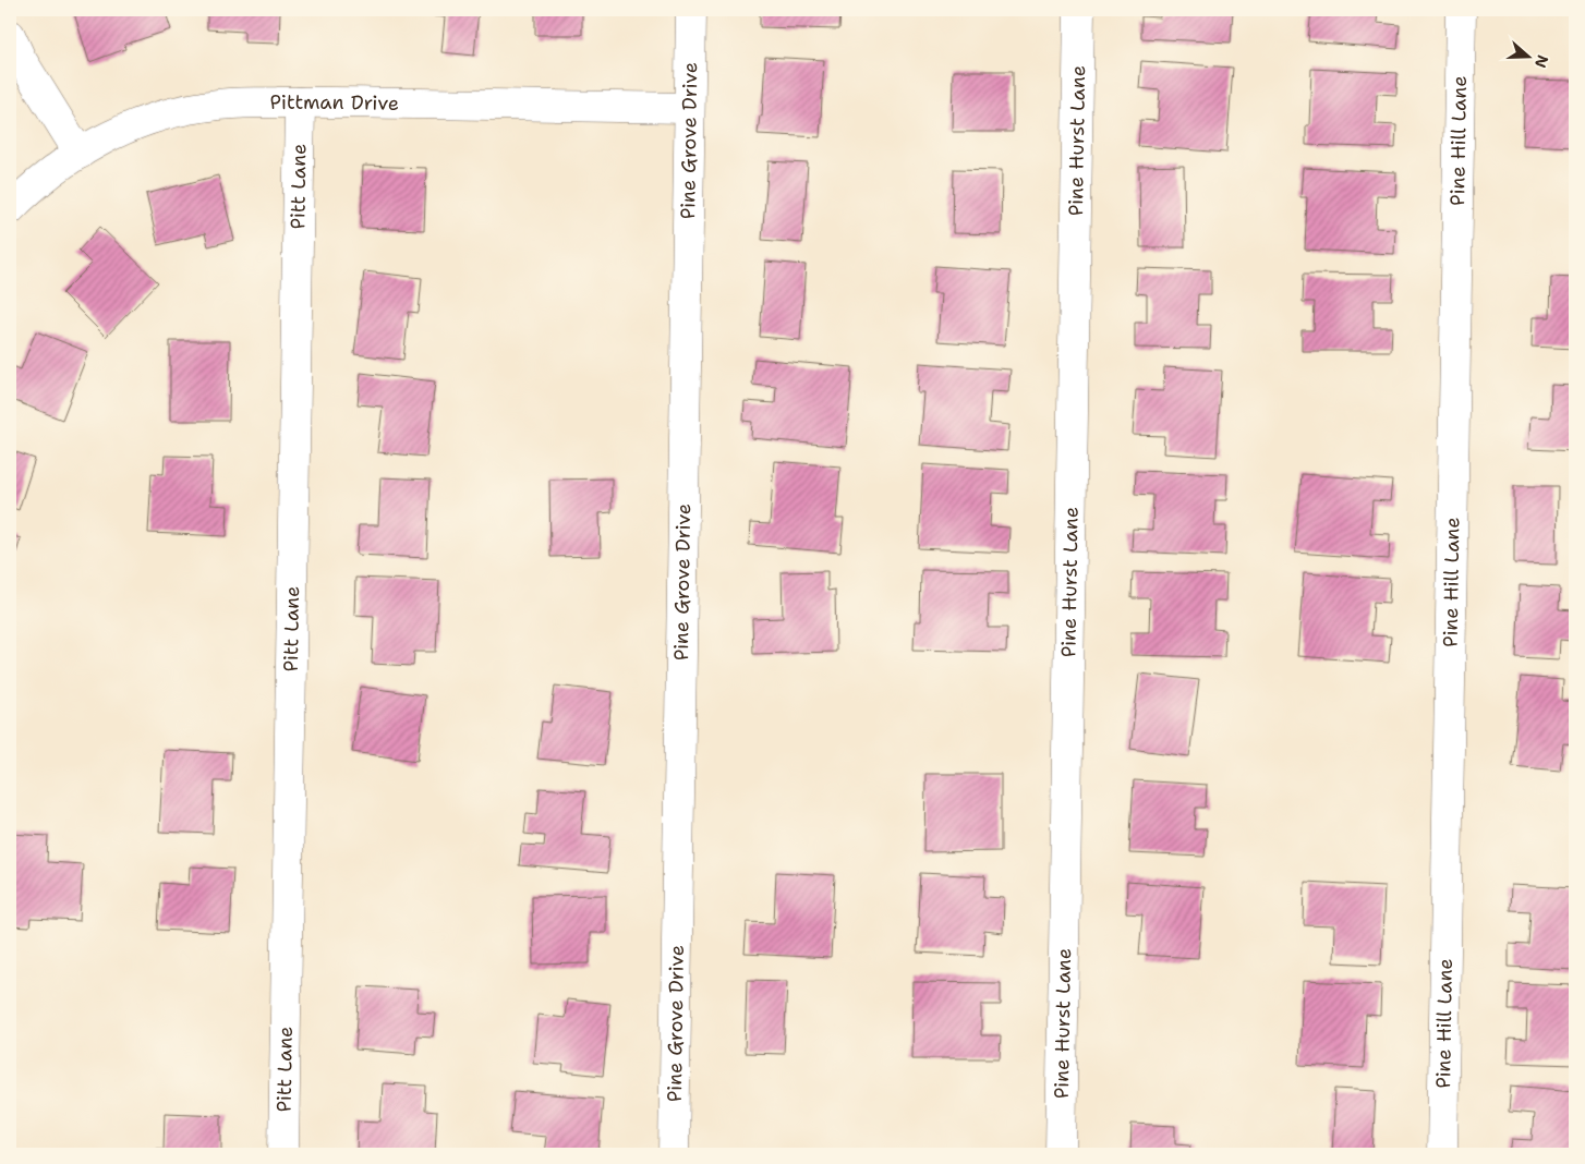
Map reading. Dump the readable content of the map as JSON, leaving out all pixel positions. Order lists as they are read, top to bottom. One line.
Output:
{"streets":{"street":["Pittman Drive","Pine Grove Drive","Pine Hurst Lane","Pine Hill Lane","Pitt Lane"]},"crossings":[["Pittman Drive","Pine Grove Drive"],["Pittman Drive","Pitt Lane"]],"north":"right"}
